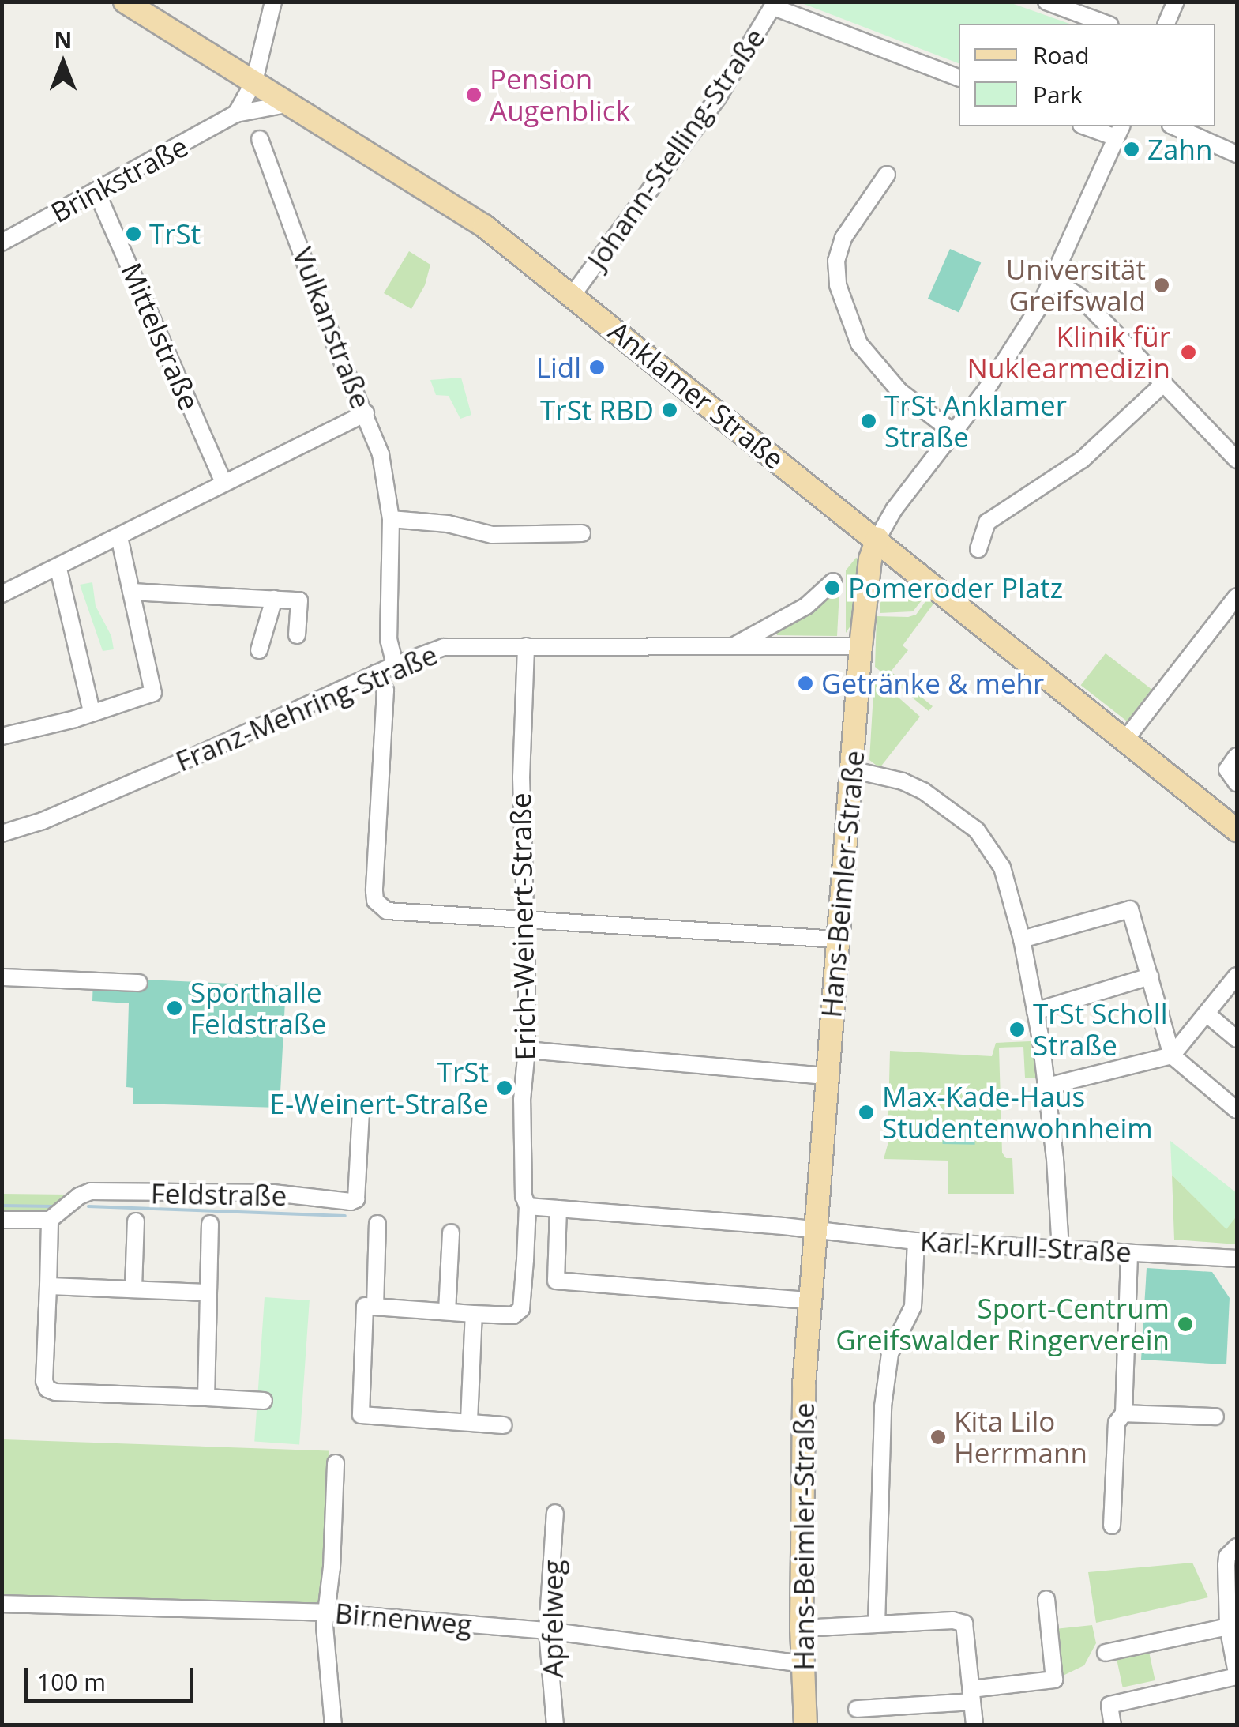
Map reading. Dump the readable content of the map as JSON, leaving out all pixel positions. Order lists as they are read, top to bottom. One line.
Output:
{"streets":{"main road":["Anklamer Straße","Hans-Beimler-Straße"],"street":["Johann-Stelling-Straße","Brinkstraße","Vulkanstraße","Mittelstraße","Franz-Mehring-Straße","Erich-Weinert-Straße","Feldstraße","Karl-Krull-Straße","Birnenweg","Apfelweg"]},"crossings":[["Johann-Stelling-Straße","Anklamer Straße"],["Brinkstraße","Mittelstraße"],["Brinkstraße","Anklamer Straße"],["Vulkanstraße","Franz-Mehring-Straße"],["Anklamer Straße","Hans-Beimler-Straße"],["Franz-Mehring-Straße","Hans-Beimler-Straße"],["Franz-Mehring-Straße","Erich-Weinert-Straße"],["Hans-Beimler-Straße","Karl-Krull-Straße"],["Hans-Beimler-Straße","Birnenweg"],["Birnenweg","Apfelweg"]],"places":["Pension Augenblick","Zahn","TrSt","Universität Greifswald","Klinik für Nuklearmedizin","Lidl","TrSt RBD","TrSt Anklamer Straße","Pomeroder Platz","Getränke & mehr","Sporthalle Feldstraße","TrSt Scholl Straße","TrSt E-Weinert-Straße","Max-Kade-Haus Studentenwohnheim","Sport-Centrum Greifswalder Ringerverein","Kita Lilo Herrmann"],"legend":["Road","Park"],"scale_bar":"100 m","north":"top"}
